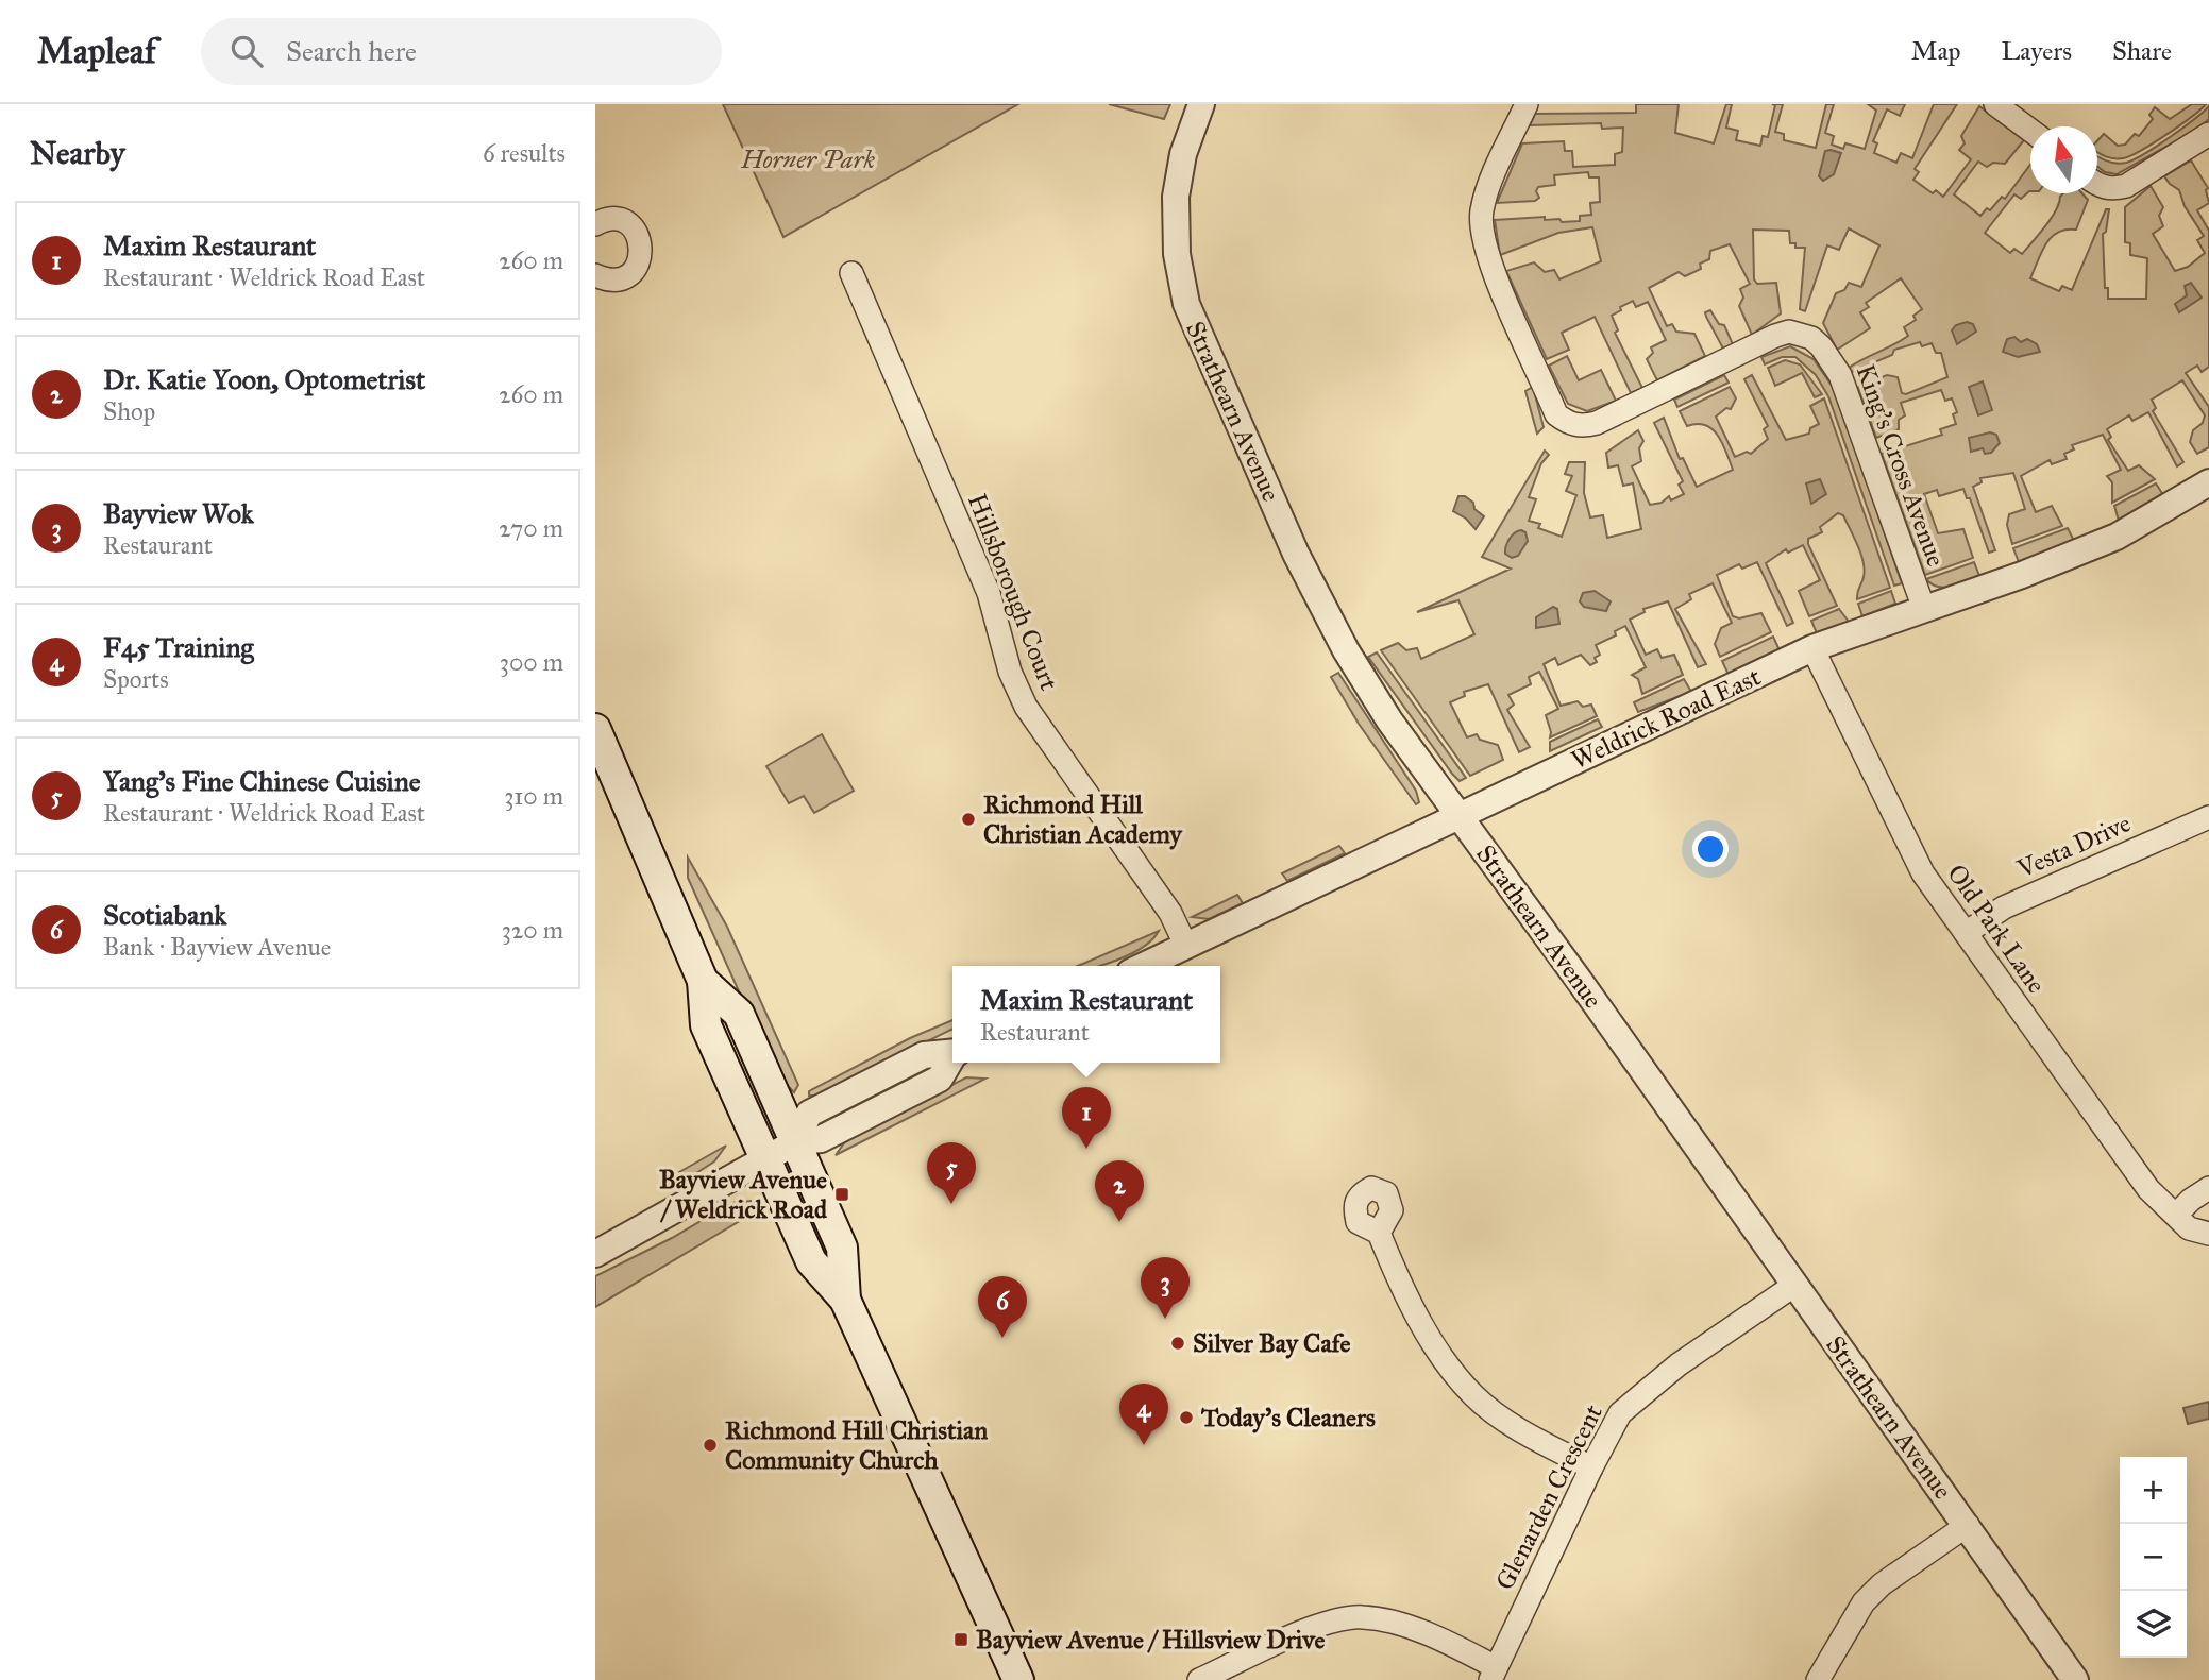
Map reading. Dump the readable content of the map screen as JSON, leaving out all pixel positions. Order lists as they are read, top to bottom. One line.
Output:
{"streets":{"street":["Strathearn Avenue","King's Cross Avenue","Hillsborough Court","Weldrick Road East","Vesta Drive","Old Park Lane","Glenarden Crescent"]},"crossings":[["Strathearn Avenue","Weldrick Road East"],["Strathearn Avenue","Glenarden Crescent"],["King's Cross Avenue","Weldrick Road East"],["Hillsborough Court","Weldrick Road East"],["Weldrick Road East","Old Park Lane"],["Vesta Drive","Old Park Lane"]],"parks":["Horner Park"],"places":{"other":["Richmond Hill Christian Academy","Silver Bay Cafe","Today's Cleaners","Richmond Hill Christian Community Church"],"transit":["Bayview Avenue / Weldrick Road","Bayview Avenue / Hillsview Drive"]},"north":"top","page":{"header":"Mapleaf","search":"Search here","nav":["Map","Layers","Share"],"heading":["Nearby","6 results"],"list":[{"mark":"1","name":"Maxim Restaurant","note":"Restaurant · Weldrick Road East","value":"260 m"},{"mark":"2","name":"Dr. Katie Yoon, Optometrist","note":"Shop","value":"260 m"},{"mark":"3","name":"Bayview Wok","note":"Restaurant","value":"270 m"},{"mark":"4","name":"F45 Training","note":"Sports","value":"300 m"},{"mark":"5","name":"Yang's Fine Chinese Cuisine","note":"Restaurant · Weldrick Road East","value":"310 m"},{"mark":"6","name":"Scotiabank","note":"Bank · Bayview Avenue","value":"320 m"}],"popup":["Maxim Restaurant","Restaurant"],"pins":["1","5","2","3","6","4"],"map_buttons":["+","−"]}}
